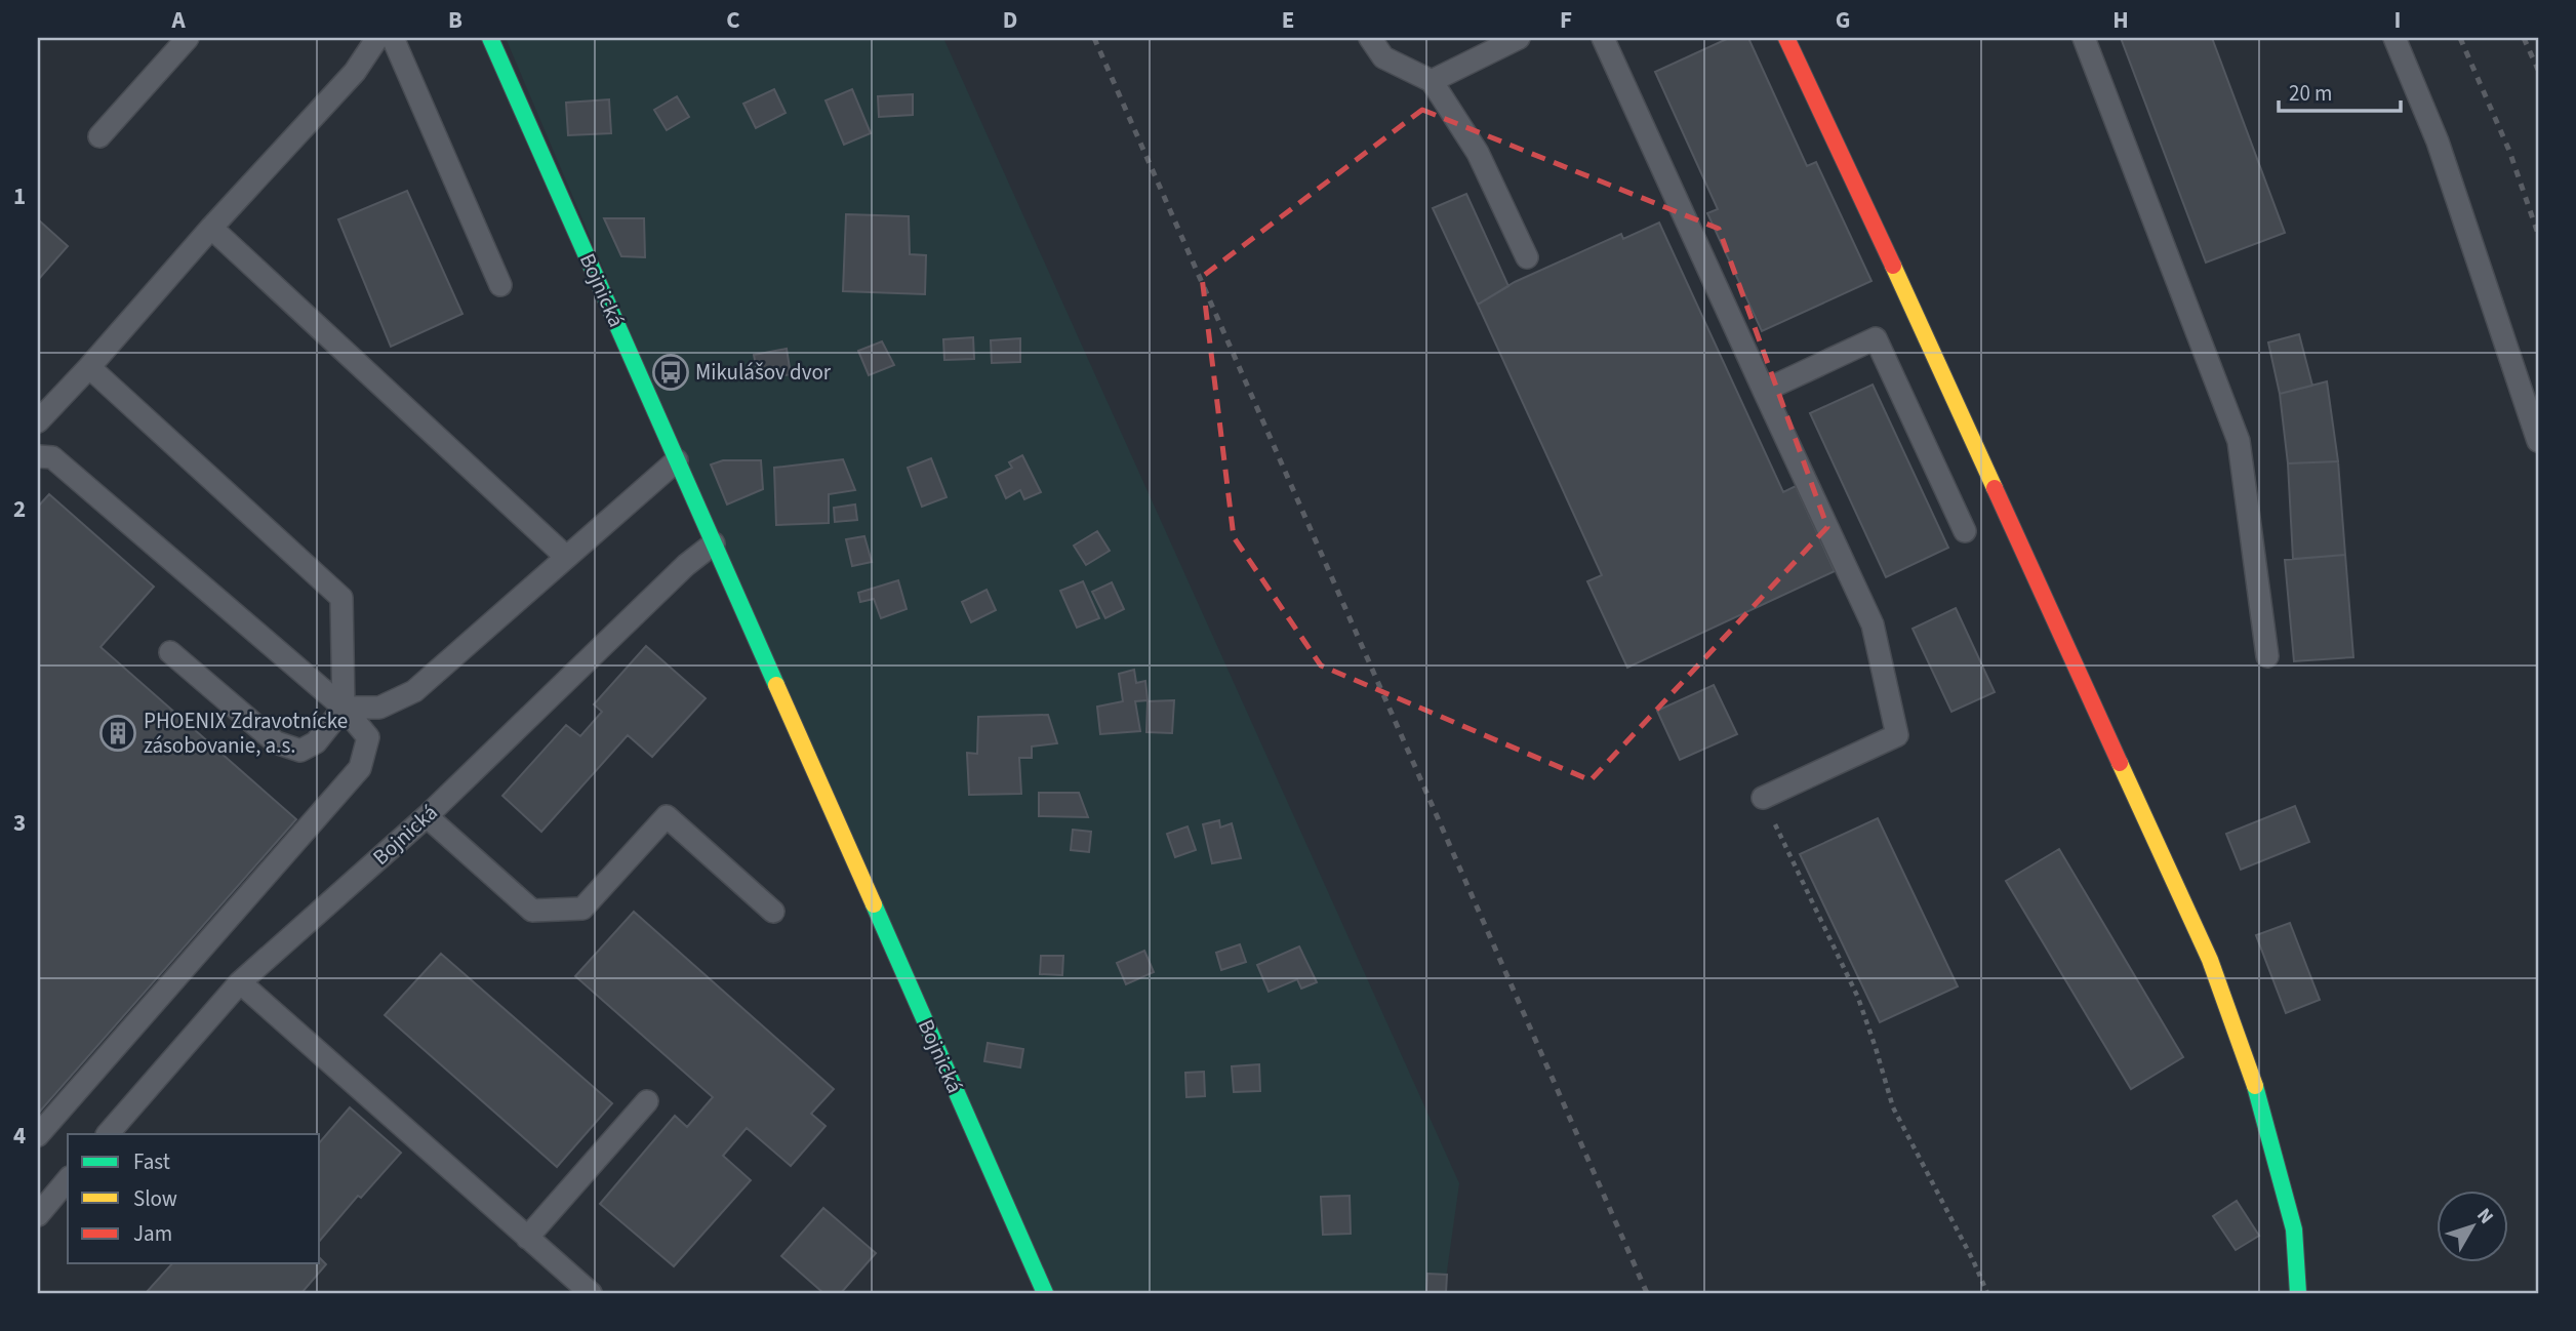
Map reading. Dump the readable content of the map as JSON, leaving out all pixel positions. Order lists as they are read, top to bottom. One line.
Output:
{"streets":{"street":["Bojnická"]},"places":{"bus stop":["Mikulášov dvor"],"building":["PHOENIX Zdravotnícke zásobovanie, a.s."]},"legend":["Fast","Slow","Jam"],"scale_bar":"20 m","north":"top right","grid":{"columns":["A","B","C","D","E","F","G","H","I"],"rows":["1","2","3","4"]}}
